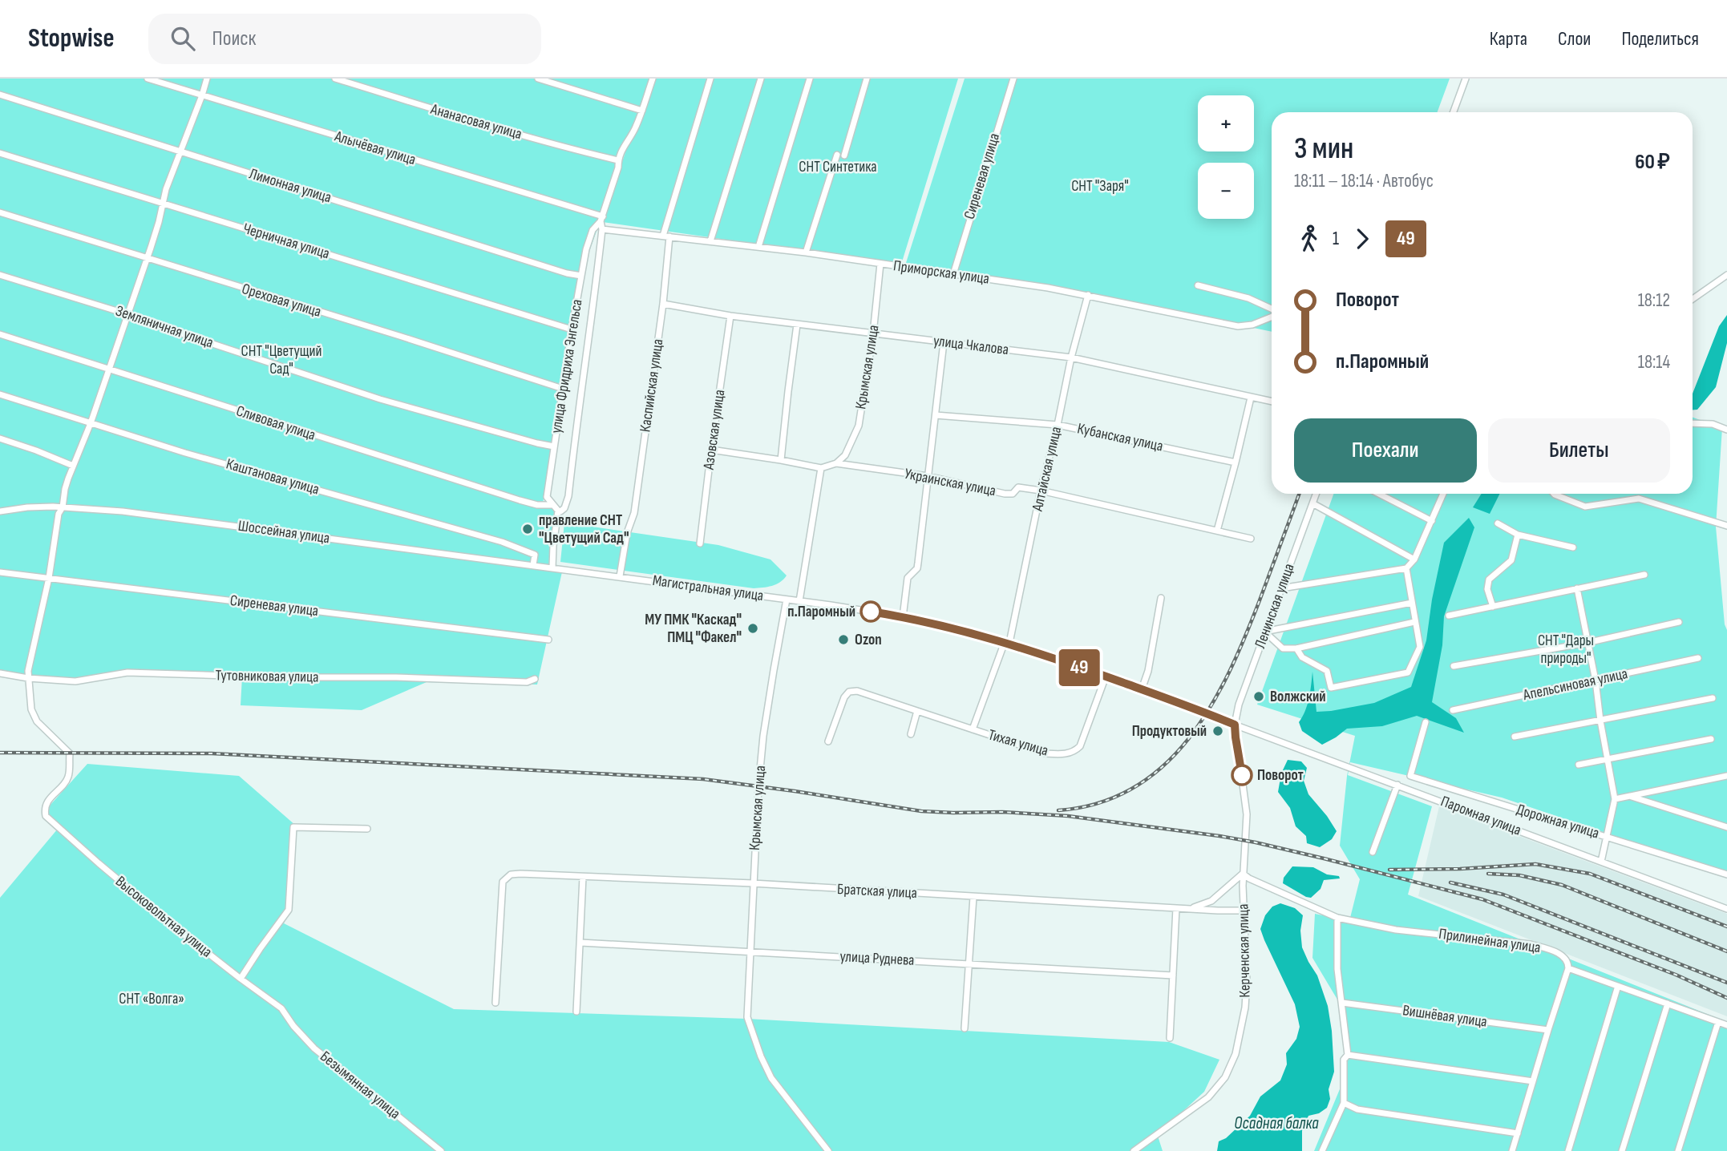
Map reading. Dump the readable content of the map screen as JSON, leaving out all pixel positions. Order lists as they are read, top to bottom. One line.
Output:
{"streets":{"street":["Ананасовая улица","Алычёвая улица","Сиреневая улица","Лимонная улица","Черничная улица","Приморская улица","Ореховая улица","Земляничная улица","улица Чкалова","улица Фридриха Энгельса","Крымская улица","Каспийская улица","Сливовая улица","Азовская улица","Кубанская улица","Алтайская улица","Каштановая улица","Украинская улица","Шоссейная улица","Магистральная улица","Ленинская улица","Тутовниковая улица","Апельсиновая улица","Тихая улица","Паромная улица","Дорожная улица","Братская улица","Высоковольтная улица","Прилинейная улица","Керченская улица","улица Руднева","Вишнёвая улица","Безымянная улица"]},"crossings":[["Алычёвая улица","улица Фридриха Энгельса"],["Сиреневая улица","Приморская улица"],["Лимонная улица","улица Фридриха Энгельса"],["Черничная улица","улица Фридриха Энгельса"],["Приморская улица","улица Фридриха Энгельса"],["Приморская улица","Крымская улица"],["Приморская улица","Каспийская улица"],["Приморская улица","Алтайская улица"],["Ореховая улица","улица Фридриха Энгельса"],["Земляничная улица","улица Фридриха Энгельса"],["улица Чкалова","Крымская улица"],["улица Чкалова","Каспийская улица"],["улица Чкалова","Азовская улица"],["улица Чкалова","Алтайская улица"],["улица Фридриха Энгельса","Сливовая улица"],["улица Фридриха Энгельса","Шоссейная улица"],["Крымская улица","Украинская улица"],["Крымская улица","Магистральная улица"],["Крымская улица","Братская улица"],["Крымская улица","улица Руднева"],["Каспийская улица","Магистральная улица"],["Азовская улица","Украинская улица"],["Кубанская улица","Алтайская улица"],["Алтайская улица","Украинская улица"],["Алтайская улица","Магистральная улица"],["Алтайская улица","Тихая улица"],["Каштановая улица","Шоссейная улица"],["Шоссейная улица","Магистральная улица"],["Магистральная улица","Ленинская улица"],["Магистральная улица","Тихая улица"],["Магистральная улица","Паромная улица"],["Магистральная улица","Керченская улица"],["Ленинская улица","Паромная улица"],["Ленинская улица","Керченская улица"],["Тутовниковая улица","Высоковольтная улица"],["Паромная улица","Керченская улица"],["Братская улица","Керченская улица"],["Высоковольтная улица","Безымянная улица"],["Прилинейная улица","Керченская улица"]],"water":["Осадная балка"],"parks":["СНТ Синтетика","СНТ \"Заря\"","СНТ \"Цветущий Сад\"","СНТ \"Дары природы\"","СНТ «Волга»"],"places":["правление СНТ \"Цветущий Сад\"","п.Паромный","МУ ПМК \"Каскад\" ПМЦ \"Факел\"","Ozon","Волжский","Продуктовый","Поворот"],"lines":["bus line 49"],"page":{"header":"Stopwise","search":"Поиск","nav":["Карта","Слои","Поделиться"],"on_map":"49","map_buttons":["+","−"],"heading":["3 мин","18:11 – 18:14 · Автобус","60 ₽"],"legs":["1","49"],"list":[{"name":"Поворот","value":"18:12"},{"name":"п.Паромный","value":"18:14"}],"buttons":["Поехали","Билеты"]}}
